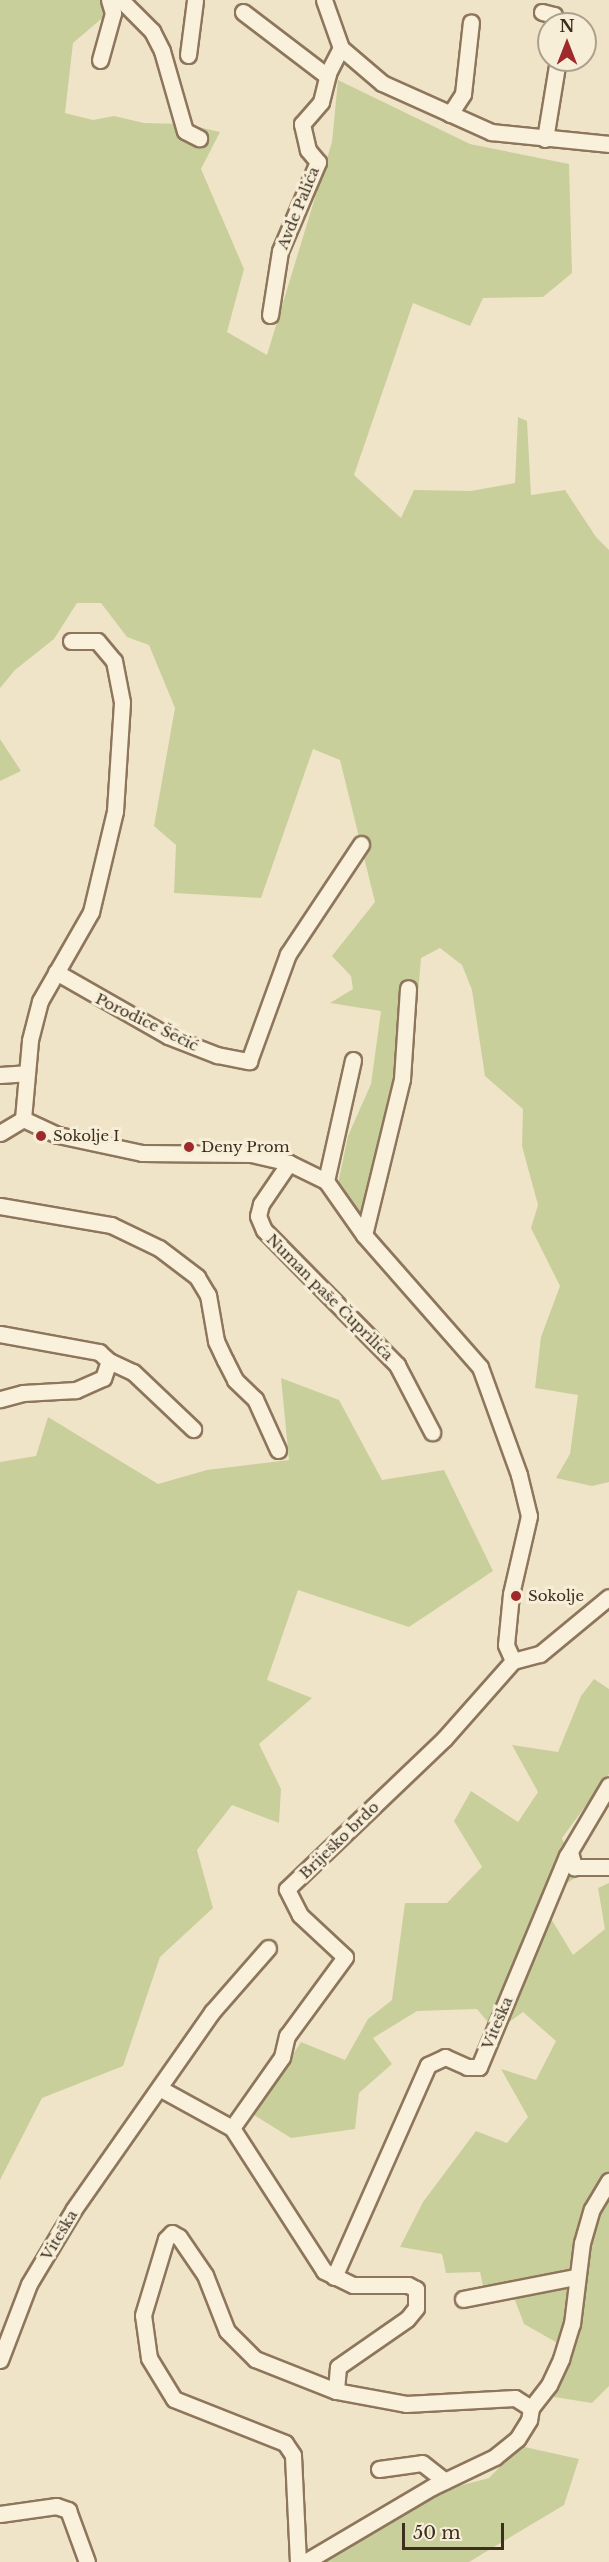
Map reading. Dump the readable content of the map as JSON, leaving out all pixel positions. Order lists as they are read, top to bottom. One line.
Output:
{"streets":{"street":["Avde Palića","Porodice Šečić","Numan paše Čuprilića","Briješko brdo","Viteška"]},"places":["Sokolje I","Deny Prom","Sokolje"],"scale_bar":"50 m","north":"top"}
